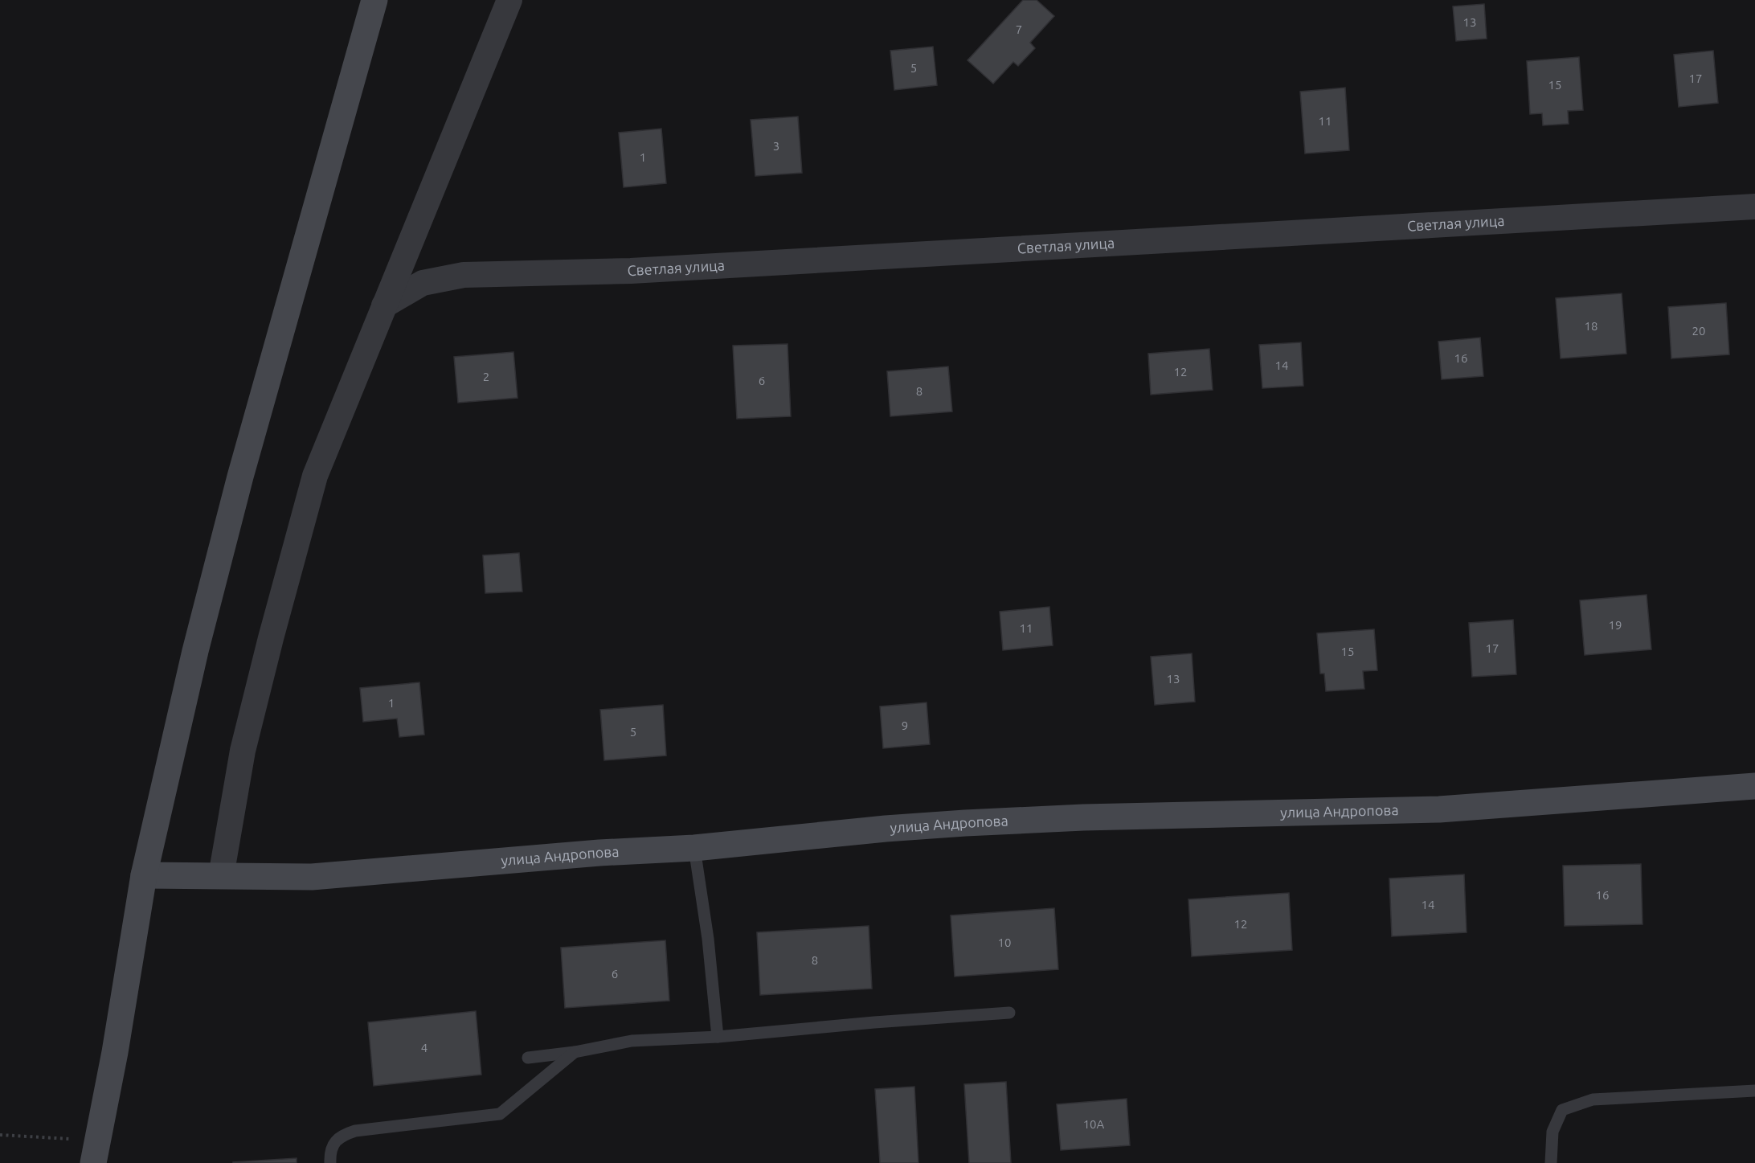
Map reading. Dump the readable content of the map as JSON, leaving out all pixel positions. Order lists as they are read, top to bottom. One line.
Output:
{"streets":{"street":["Светлая улица","улица Андропова"]},"house_numbers":["13","7","5","17","15","11","3","1","18","20","16","14","12","2","6","8","19","11","17","15","13","1","9","5","16","14","12","10","8","6","4","10А"]}
